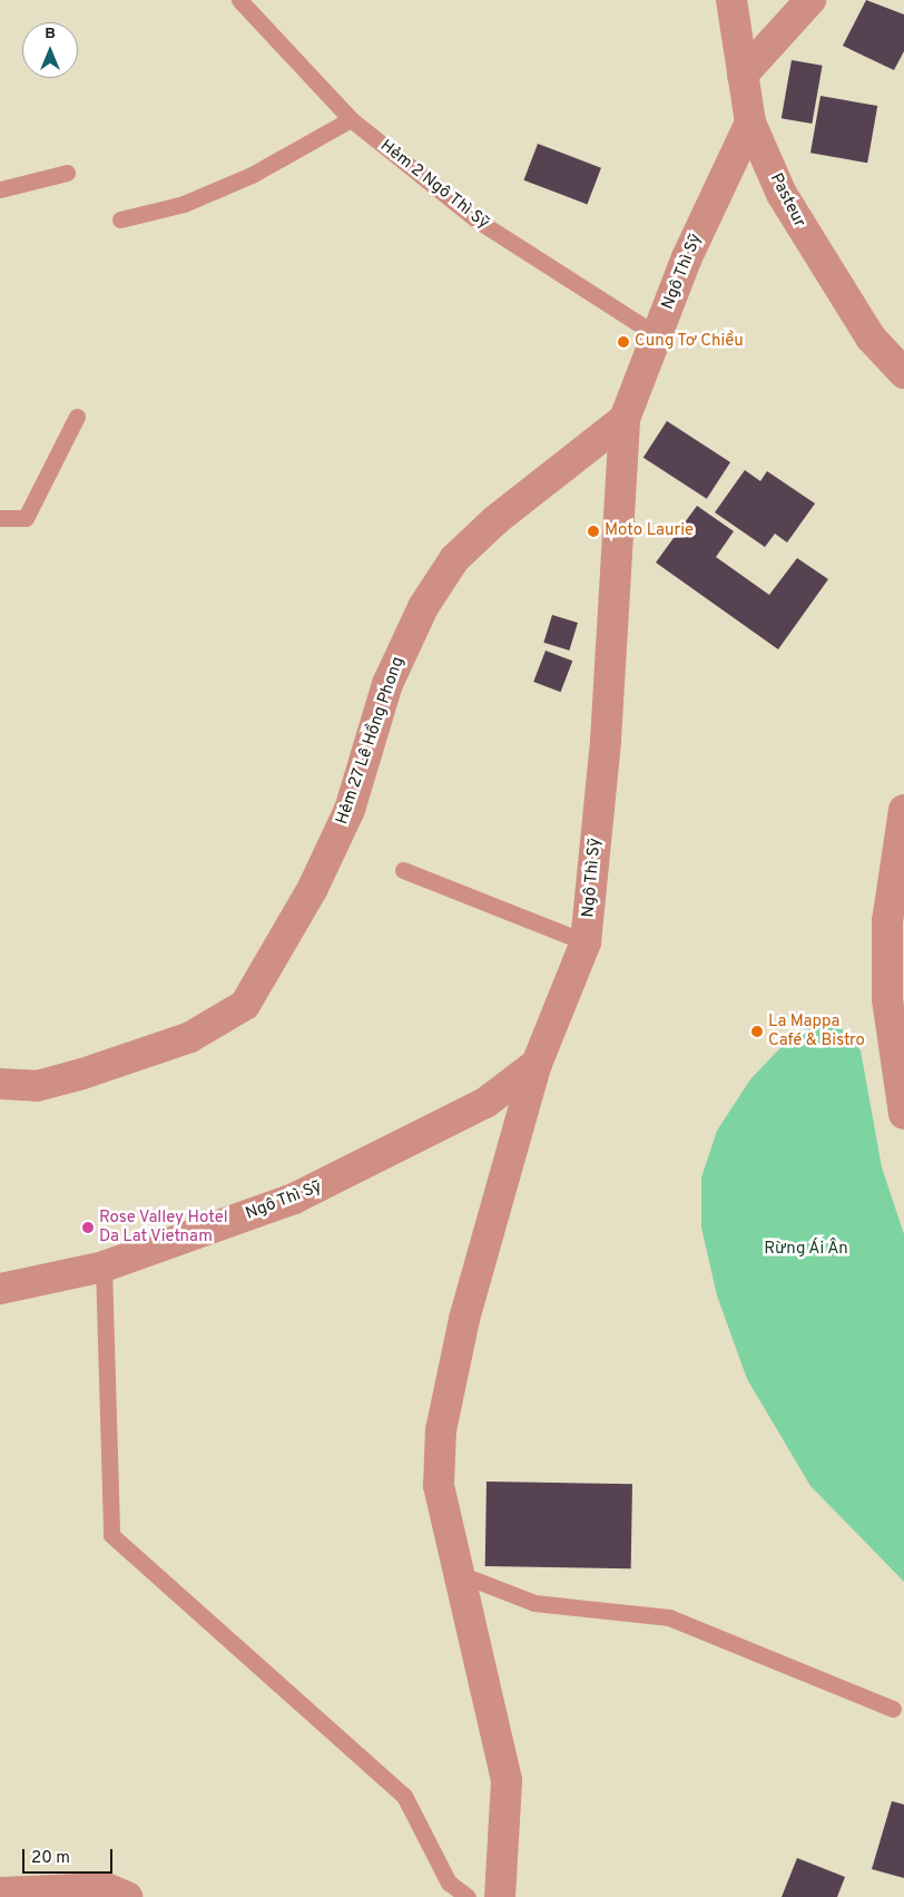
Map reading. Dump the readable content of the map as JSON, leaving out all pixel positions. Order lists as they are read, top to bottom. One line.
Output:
{"streets":{"street":["Pasteur","Ngô Thì Sỹ","Hẻm 27 Lê Hồng Phong"],"lane":["Hẻm 2 Ngô Thì Sỹ"]},"crossings":[["Hẻm 2 Ngô Thì Sỹ","Ngô Thì Sỹ"],["Pasteur","Ngô Thì Sỹ"],["Ngô Thì Sỹ","Hẻm 27 Lê Hồng Phong"]],"parks":["Rừng Ái Ân"],"places":["Cung Tơ Chiều","Moto Laurie","La Mappa Café & Bistro","Rose Valley Hotel Da Lat Vietnam"],"scale_bar":"20 m","north":"top"}
